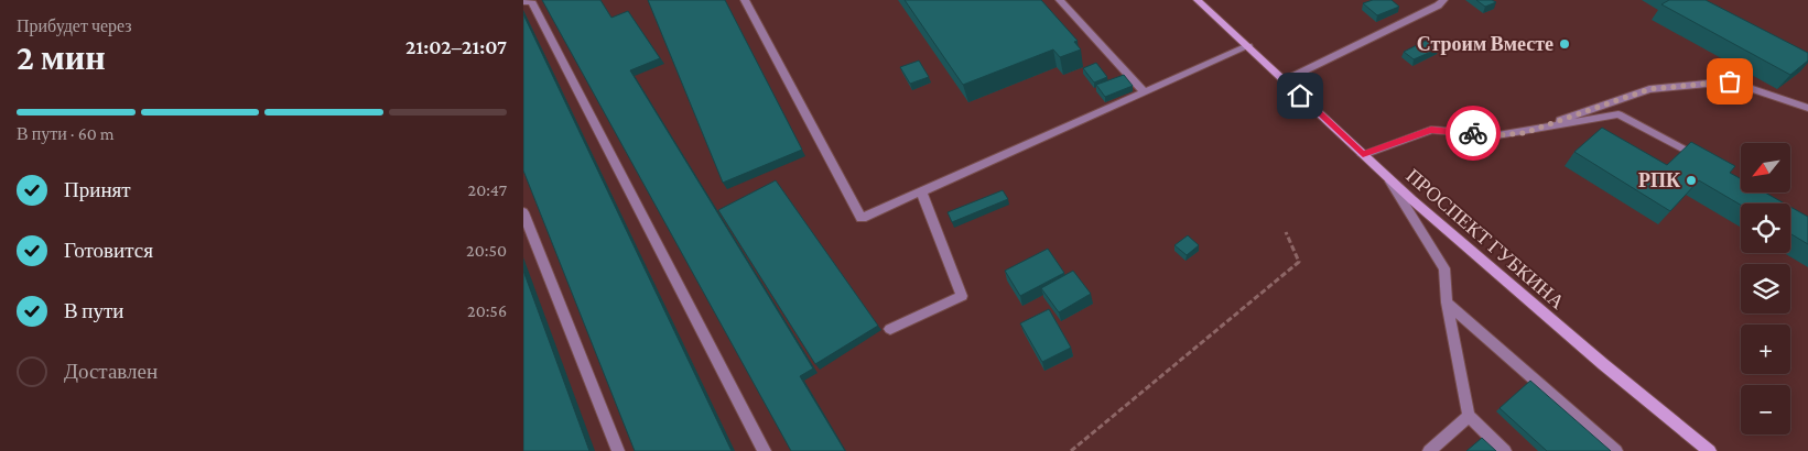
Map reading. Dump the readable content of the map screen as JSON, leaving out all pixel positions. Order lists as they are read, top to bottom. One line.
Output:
{"streets":{"street":["ПРОСПЕКТ ГУБКИНА"]},"places":["Строим Вместе","РПК"],"north":"bottom left","page":{"heading":["2 мин","Прибудет через","21:02–21:07"],"bar":"В пути · 60 m","map_buttons":["+","−"],"list":[["Принят","20:47"],["Готовится","20:50"],["В пути","20:56"],"Доставлен"]}}
